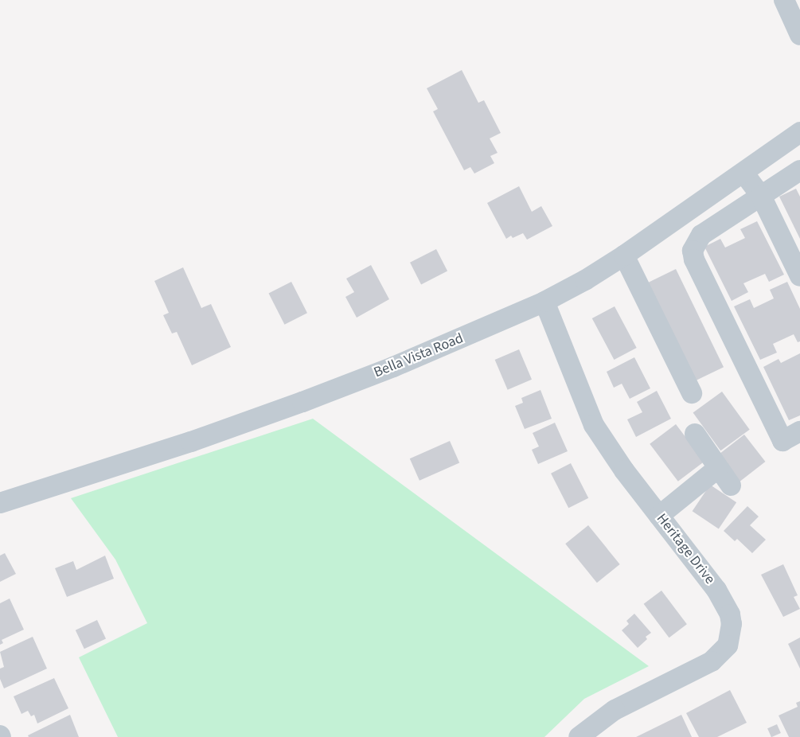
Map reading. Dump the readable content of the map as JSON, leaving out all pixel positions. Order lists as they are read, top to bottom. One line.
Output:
{"streets":{"street":["Bella Vista Road","Heritage Drive"]},"crossings":[["Bella Vista Road","Heritage Drive"]]}
